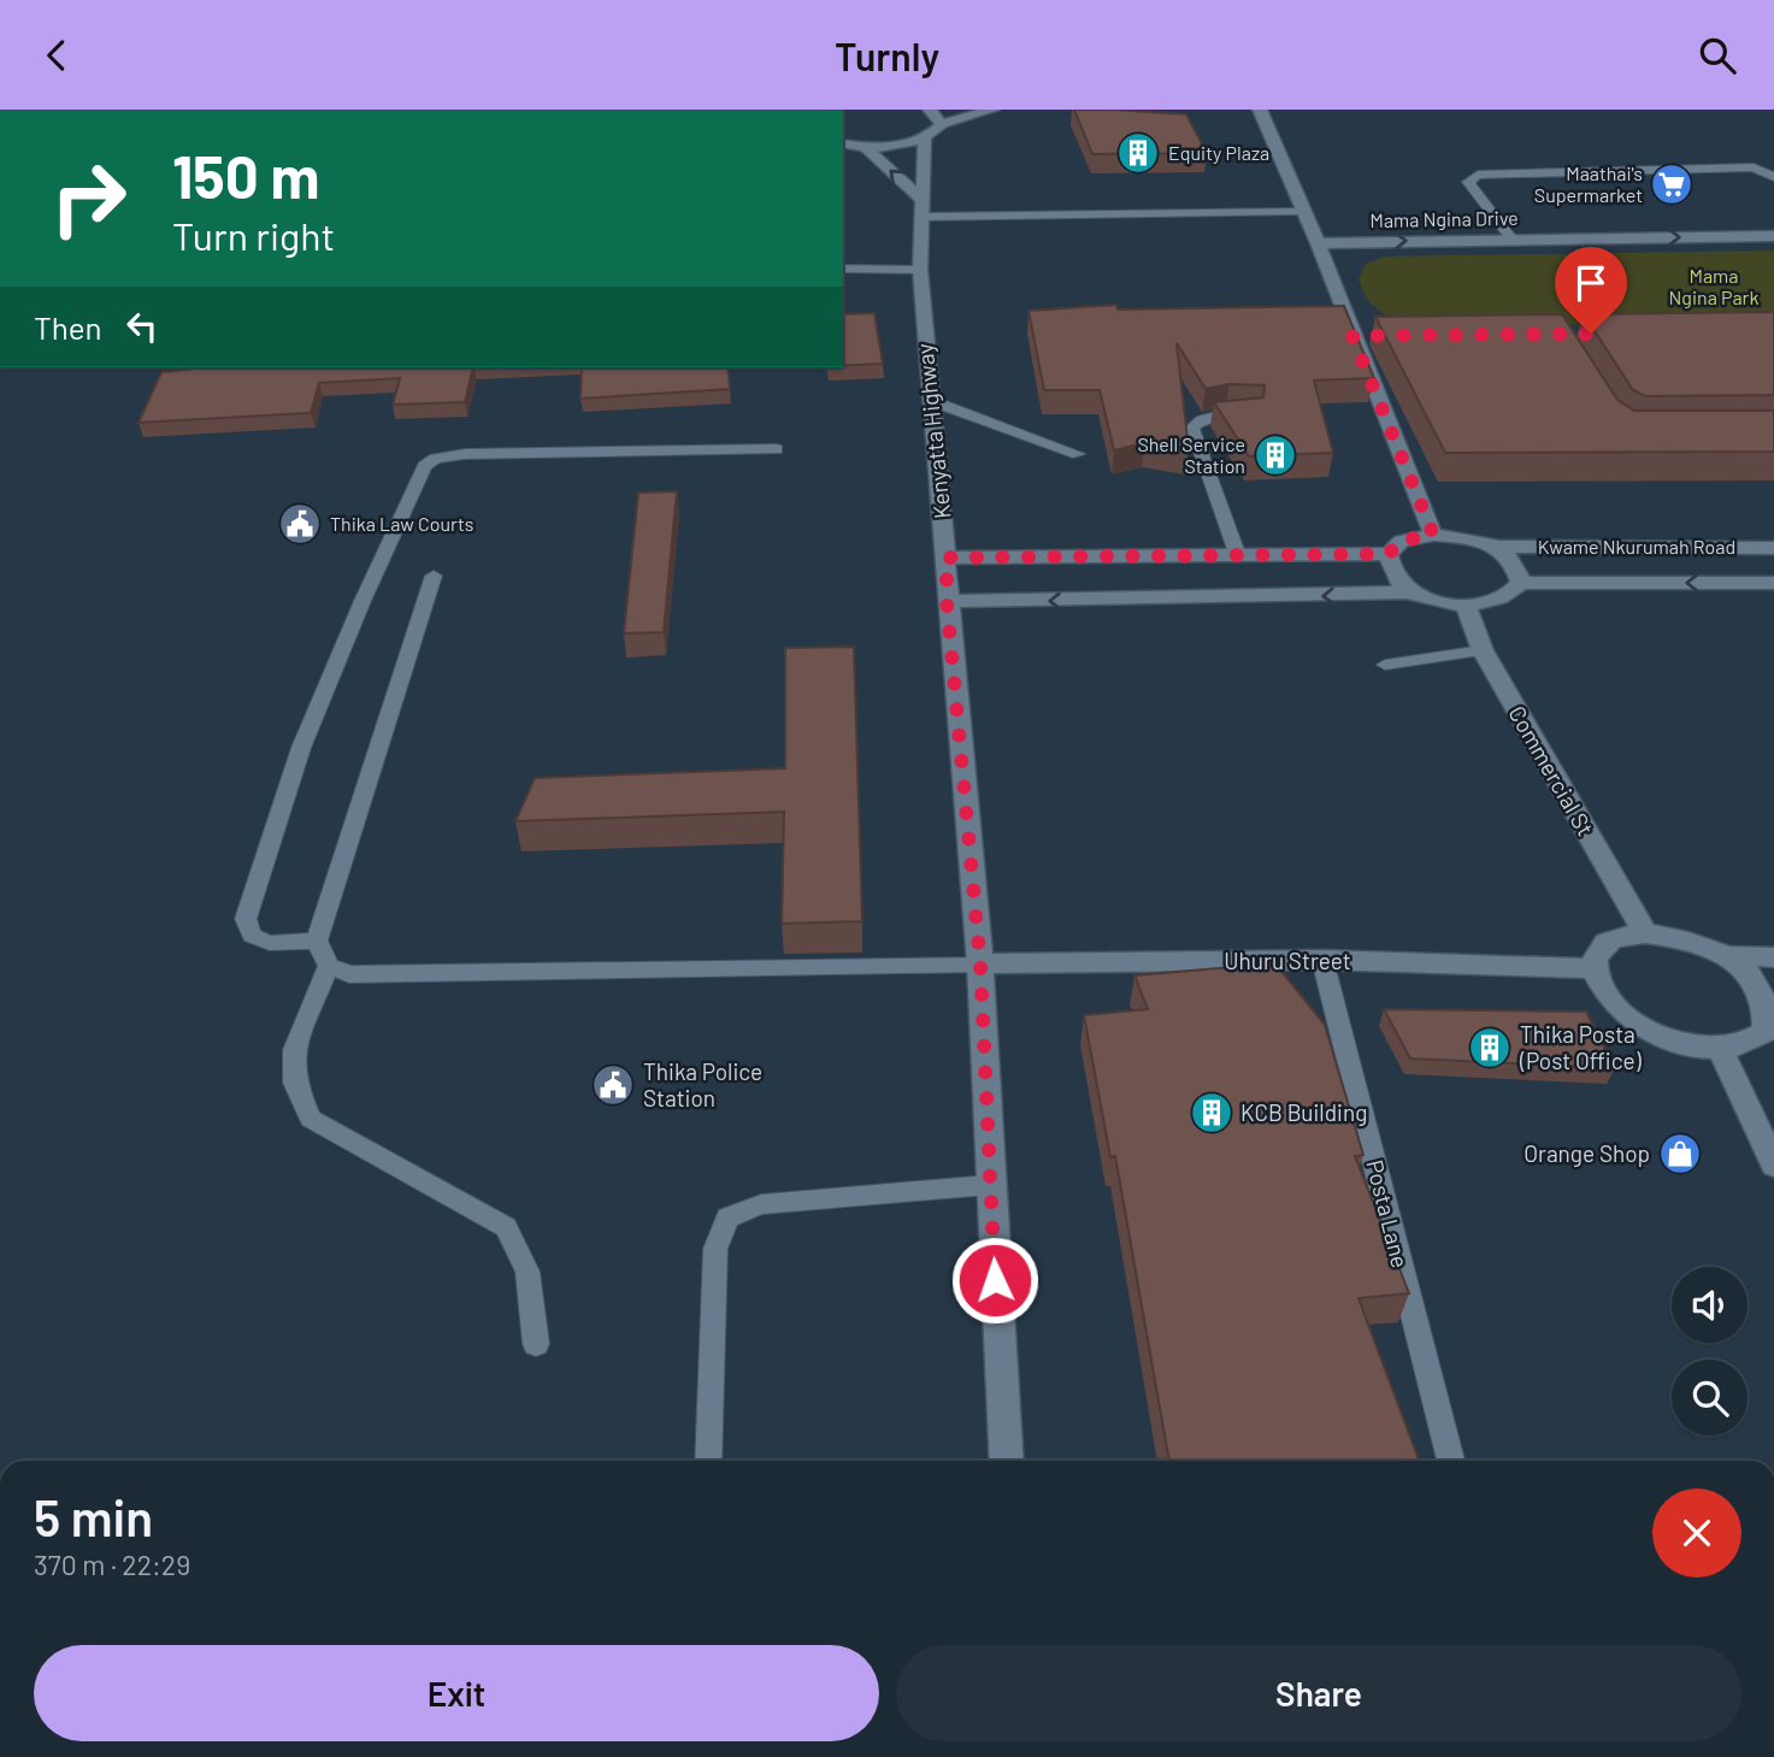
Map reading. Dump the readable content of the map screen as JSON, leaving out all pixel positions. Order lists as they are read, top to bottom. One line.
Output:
{"streets":{"street":["Mama Ngina Drive","Kenyatta Highway","Kwame Nkurumah Road","Commercial St","Uhuru Street"],"lane":["Posta Lane"]},"crossings":[["Kenyatta Highway","Uhuru Street"],["Uhuru Street","Posta Lane"]],"one_way":["Mama Ngina Drive"],"parks":["Mama Ngina Park"],"places":{"building":["Equity Plaza","Shell Service Station","Thika Posta (Post Office)","KCB Building"],"supermarket":["Maathai's Supermarket"],"public building":["Thika Law Courts","Thika Police Station"],"shop":["Orange Shop"]},"page":{"header":"Turnly","turn":["150 m","Turn right"],"then":"Then","heading":["5 min","370 m · 22:29"],"buttons":["Exit","Share"]}}
